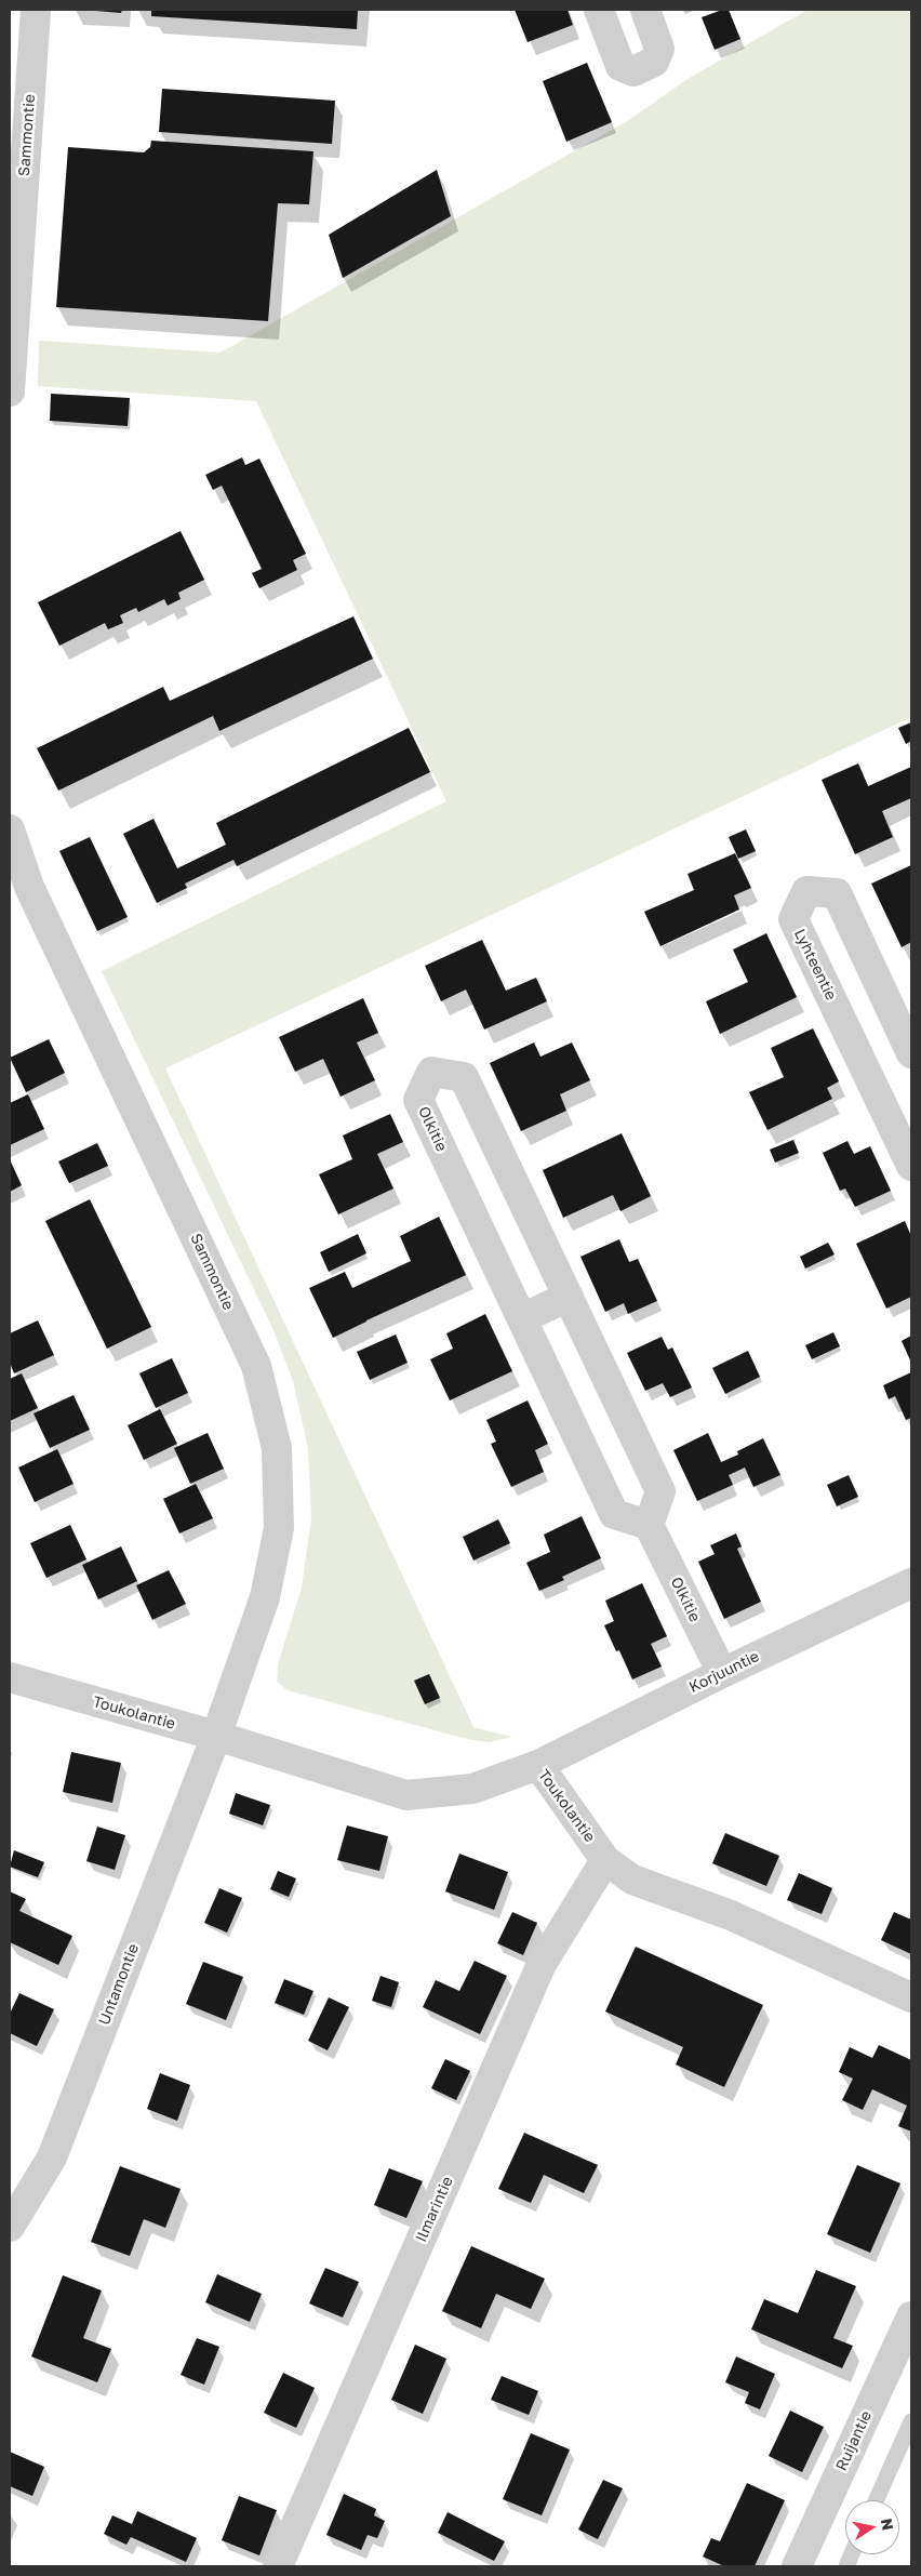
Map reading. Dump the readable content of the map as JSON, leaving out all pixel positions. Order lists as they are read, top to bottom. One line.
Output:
{"streets":{"street":["Sammontie","Lyhteentie","Olkitie","Korjuuntie","Toukolantie","Untamontie","Ilmarintie","Ruijantie"]},"crossings":[["Sammontie","Toukolantie"],["Sammontie","Untamontie"],["Olkitie","Korjuuntie"],["Korjuuntie","Toukolantie"],["Toukolantie","Untamontie"],["Toukolantie","Ilmarintie"]],"north":"right"}
